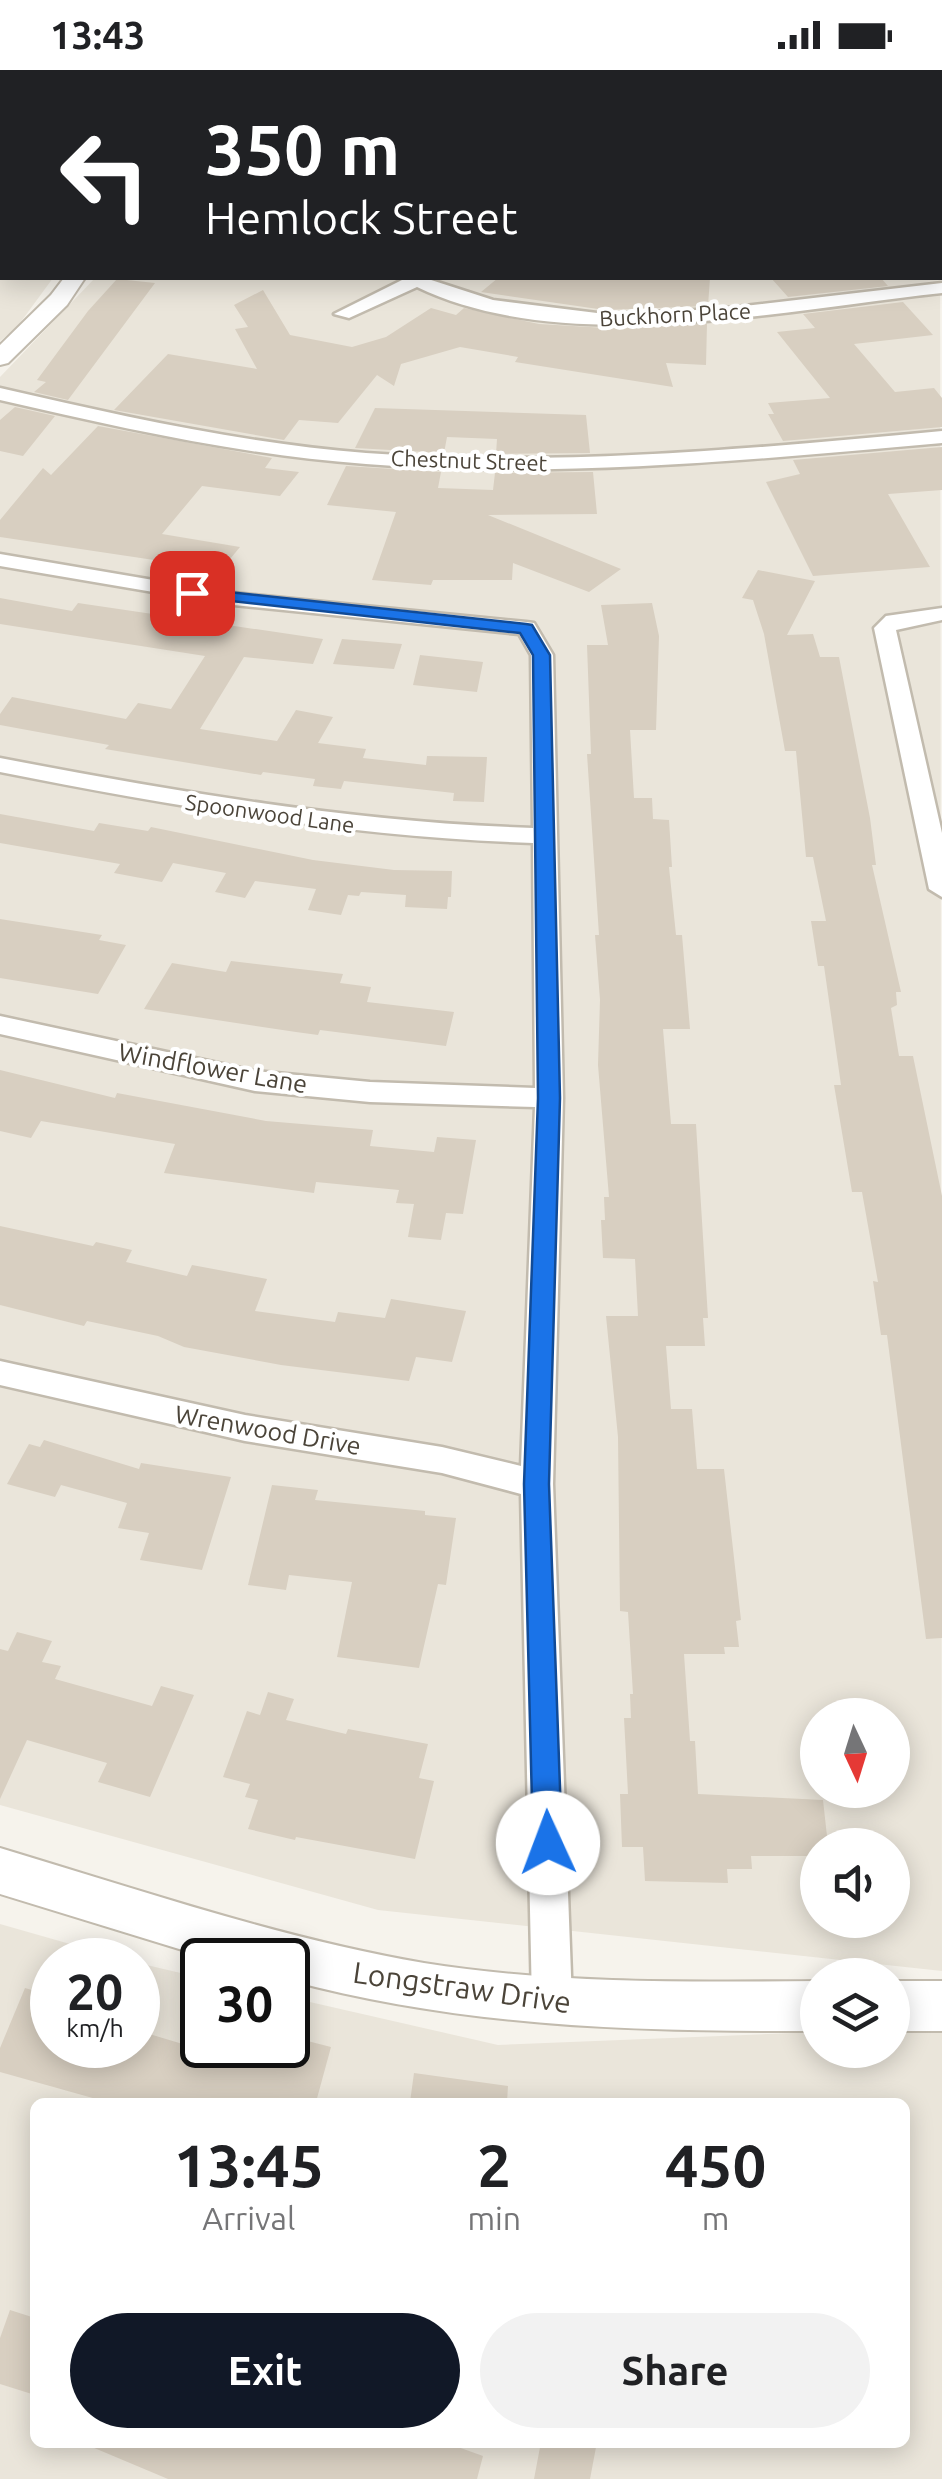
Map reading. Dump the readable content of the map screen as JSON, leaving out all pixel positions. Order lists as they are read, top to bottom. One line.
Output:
{"streets":{"street":["Buckhorn Place","Chestnut Street","Spoonwood Lane","Windflower Lane","Wrenwood Drive","Longstraw Drive"]},"north":"bottom","page":{"status":"13:43","turn":["350 m","Hemlock Street"],"speed":"20 km/h","limit":"30","eta":["13:45","Arrival","2","min","450","m"],"buttons":["Exit","Share"]}}
